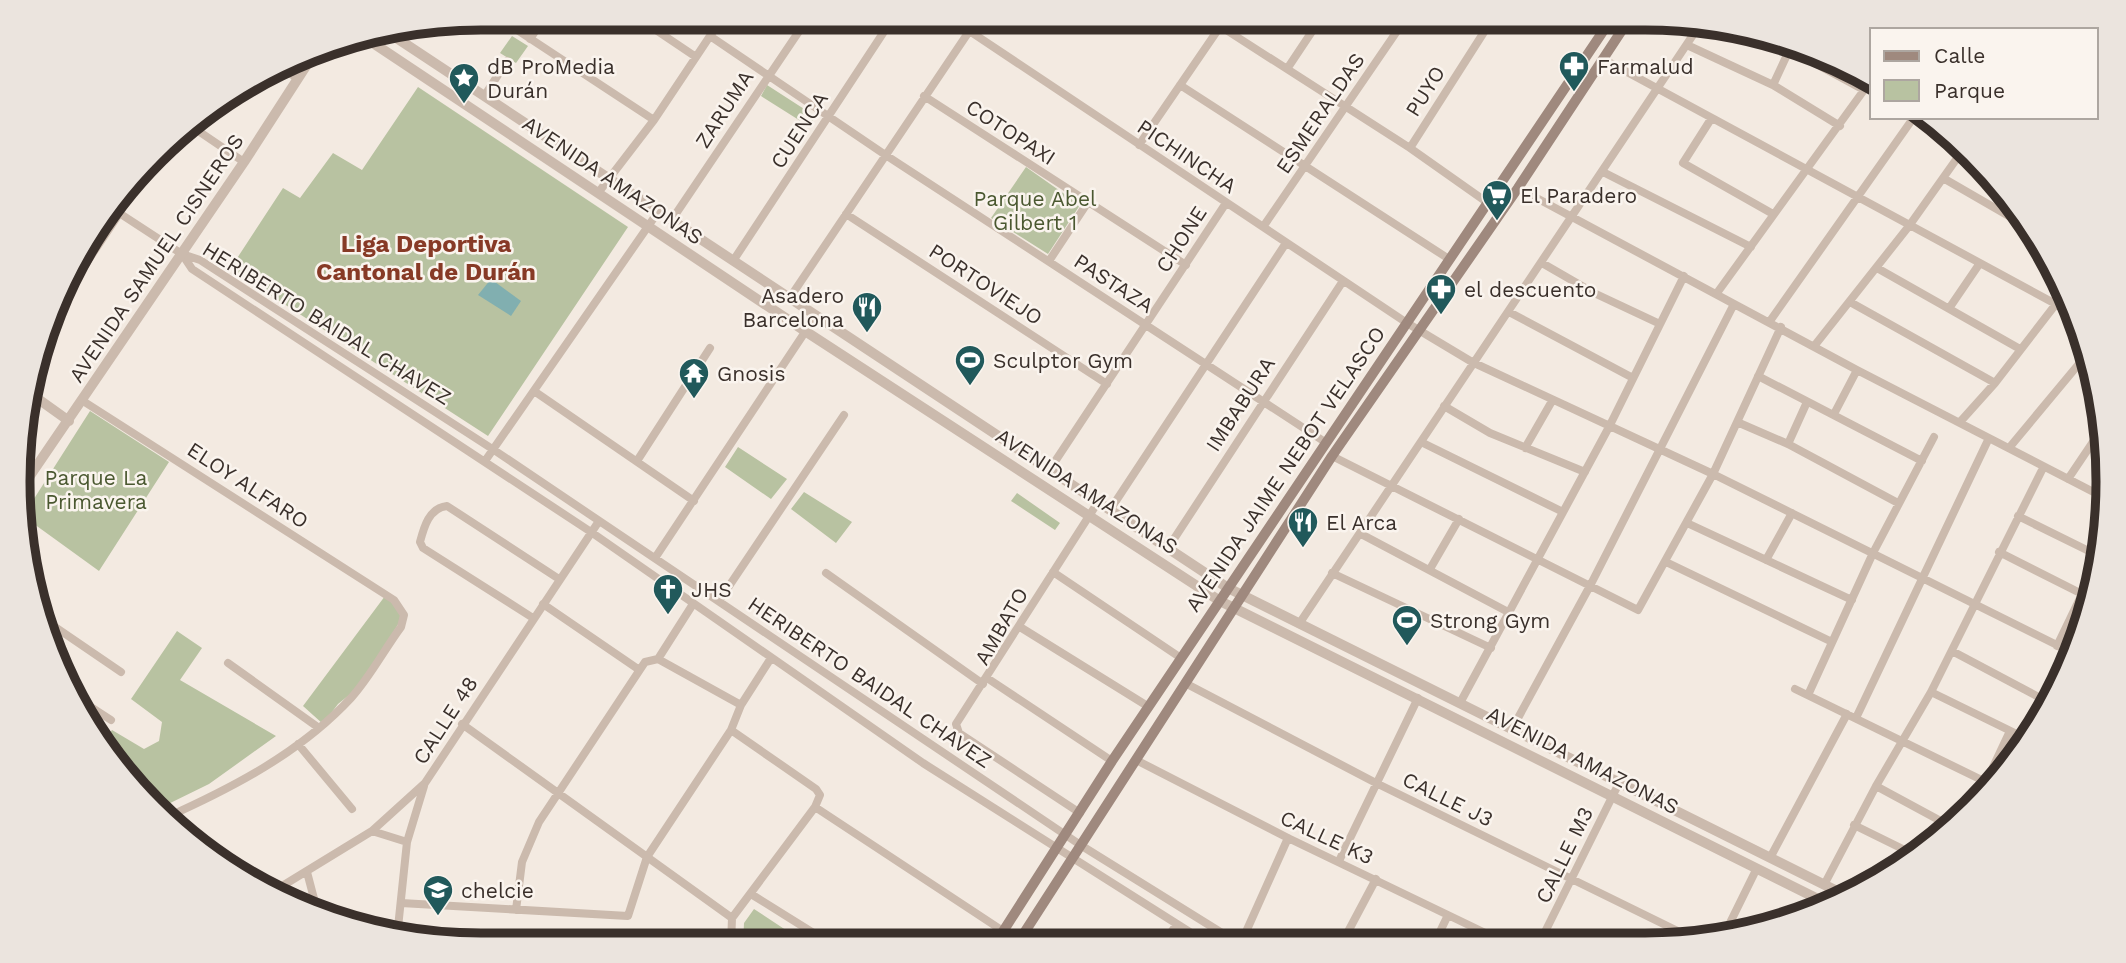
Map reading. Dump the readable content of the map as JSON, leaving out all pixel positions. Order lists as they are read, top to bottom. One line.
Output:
{"streets":{"main road":["AVENIDA JAIME NEBOT VELASCO"],"street":["PUYO","ZARUMA","ESMERALDAS","CUENCA","COTOPAXI","PICHINCHA","AVENIDA AMAZONAS","CHONE","AVENIDA SAMUEL CISNEROS","PASTAZA","PORTOVIEJO","HERIBERTO BAIDAL CHAVEZ","IMBABURA","ELOY ALFARO","AMBATO","CALLE 48","CALLE J3","CALLE K3","CALLE M3"]},"crossings":[["ZARUMA","AVENIDA AMAZONAS"],["ZARUMA","PASTAZA"],["ESMERALDAS","PICHINCHA"],["CUENCA","AVENIDA AMAZONAS"],["CUENCA","PASTAZA"],["COTOPAXI","CHONE"],["PICHINCHA","CHONE"],["PICHINCHA","IMBABURA"],["PICHINCHA","AVENIDA JAIME NEBOT VELASCO"],["AVENIDA AMAZONAS","CHONE"],["AVENIDA AMAZONAS","IMBABURA"],["AVENIDA AMAZONAS","AVENIDA JAIME NEBOT VELASCO"],["AVENIDA AMAZONAS","AMBATO"],["AVENIDA AMAZONAS","CALLE M3"],["CHONE","PASTAZA"],["CHONE","PORTOVIEJO"],["AVENIDA SAMUEL CISNEROS","HERIBERTO BAIDAL CHAVEZ"],["AVENIDA SAMUEL CISNEROS","ELOY ALFARO"],["PASTAZA","IMBABURA"],["PASTAZA","AVENIDA JAIME NEBOT VELASCO"],["HERIBERTO BAIDAL CHAVEZ","AVENIDA JAIME NEBOT VELASCO"],["HERIBERTO BAIDAL CHAVEZ","CALLE 48"],["AVENIDA JAIME NEBOT VELASCO","AMBATO"],["AVENIDA JAIME NEBOT VELASCO","CALLE J3"],["AVENIDA JAIME NEBOT VELASCO","CALLE K3"],["CALLE J3","CALLE M3"]],"districts":["Liga Deportiva Cantonal de Durán"],"parks":["Parque Abel Gilbert 1","Parque La Primavera"],"places":{"pharmacy":["Farmalud","el descuento"],"place":["dB ProMedia Durán"],"supermarket":["El Paradero"],"restaurant":["Asadero Barcelona","El Arca"],"sports":["Sculptor Gym","Strong Gym"],"temple":["Gnosis"],"church":["JHS"],"school or university":["chelcie"]},"legend":["Calle","Parque"]}
